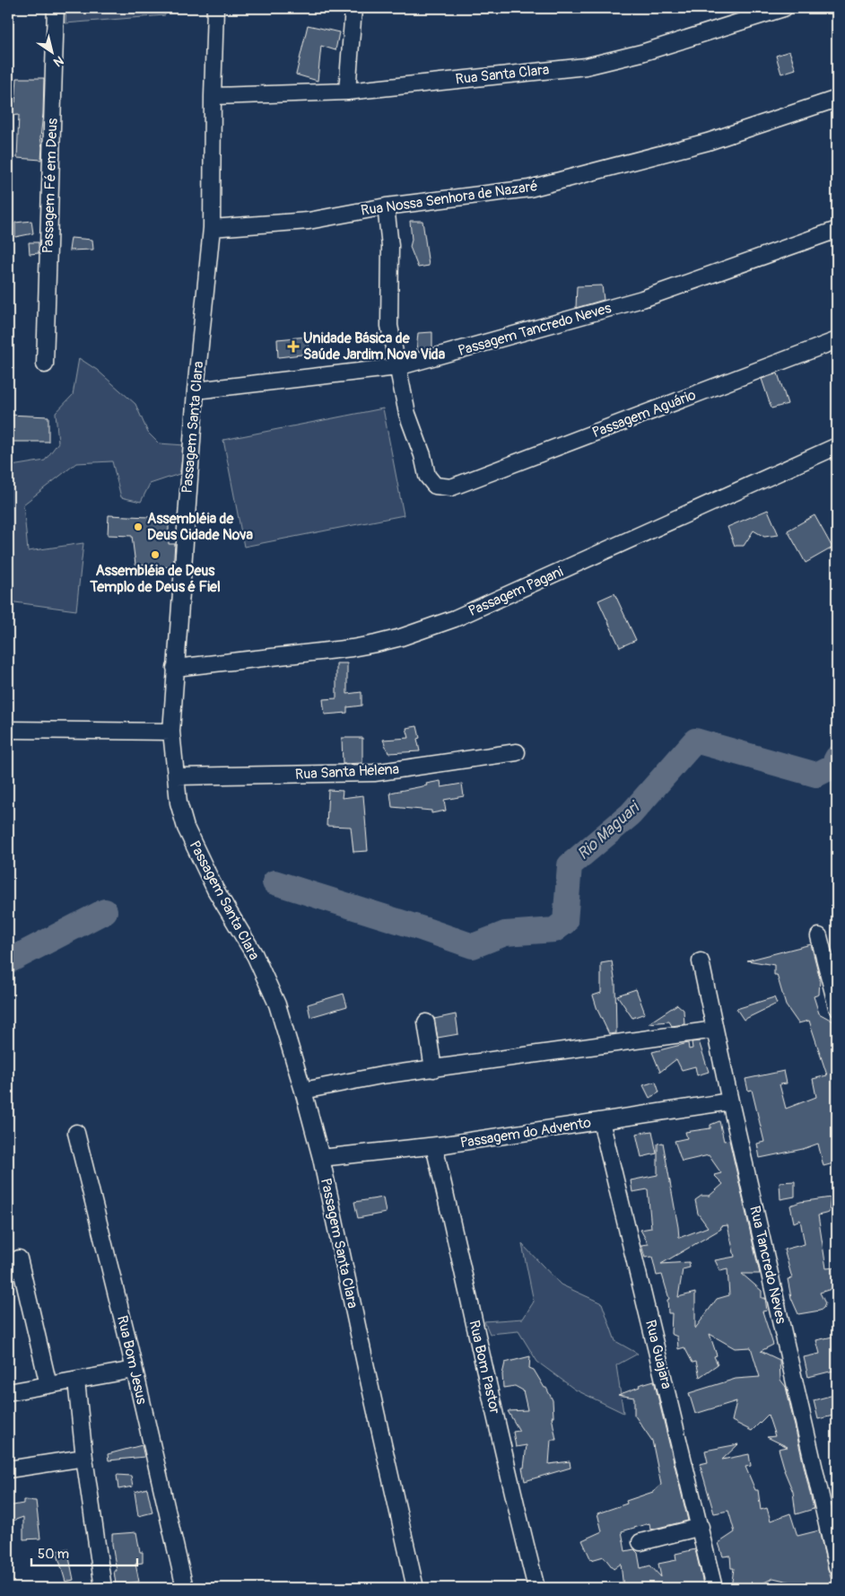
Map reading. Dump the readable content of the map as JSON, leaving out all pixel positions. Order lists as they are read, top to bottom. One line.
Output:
{"streets":{"street":["Rua Santa Clara","Passagem Fé em Deus","Rua Nossa Senhora de Nazaré","Passagem Tancredo Neves","Passagem Aguário","Passagem Santa Clara","Passagem Pagani","Rua Santa Helena","Passagem do Advento","Rua Tancredo Neves","Rua Guajara","Rua Bom Jesus","Rua Bom Pastor"]},"crossings":[["Rua Santa Clara","Passagem Santa Clara"],["Rua Nossa Senhora de Nazaré","Passagem Santa Clara"],["Passagem Tancredo Neves","Passagem Aguário"],["Passagem Tancredo Neves","Passagem Santa Clara"],["Passagem Santa Clara","Passagem Pagani"],["Passagem Santa Clara","Rua Santa Helena"],["Passagem Santa Clara","Passagem do Advento"],["Passagem do Advento","Rua Tancredo Neves"],["Passagem do Advento","Rua Guajara"],["Passagem do Advento","Rua Bom Pastor"]],"water":["Rio Maguari"],"places":{"health":["Unidade Básica de Saúde Jardim Nova Vida"],"other":["Assembléia de Deus Cidade Nova","Assembléia de Deus Templo de Deus é Fiel"]},"scale_bar":"50 m","north":"bottom right"}
